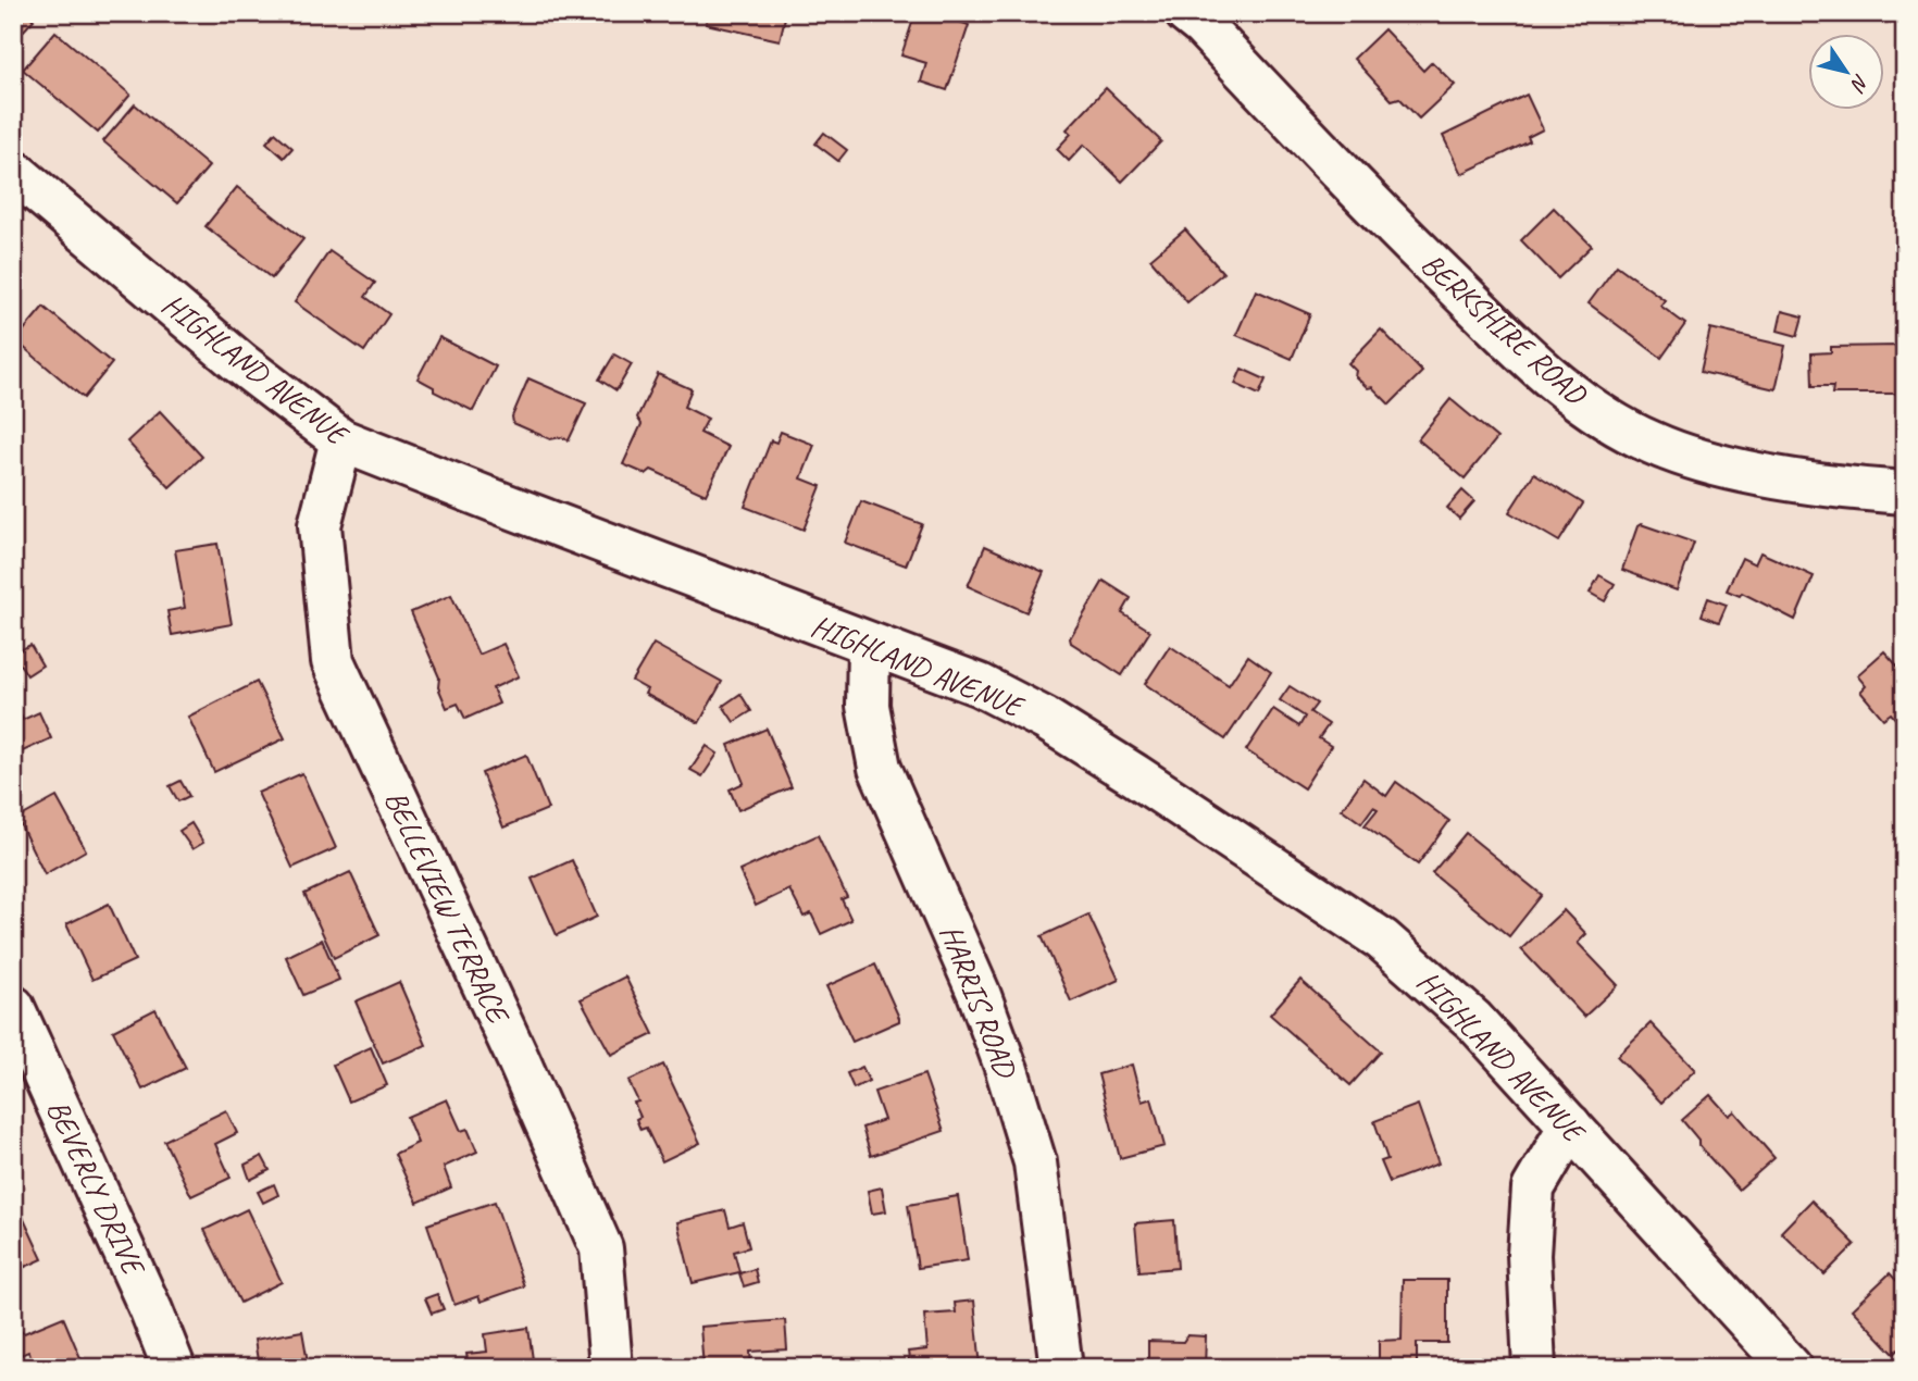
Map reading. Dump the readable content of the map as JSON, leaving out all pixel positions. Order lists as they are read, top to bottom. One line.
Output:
{"streets":{"street":["BERKSHIRE ROAD","HIGHLAND AVENUE","BELLEVIEW TERRACE","HARRIS ROAD","BEVERLY DRIVE"]},"crossings":[["HIGHLAND AVENUE","BELLEVIEW TERRACE"],["HIGHLAND AVENUE","HARRIS ROAD"]],"north":"bottom right"}
